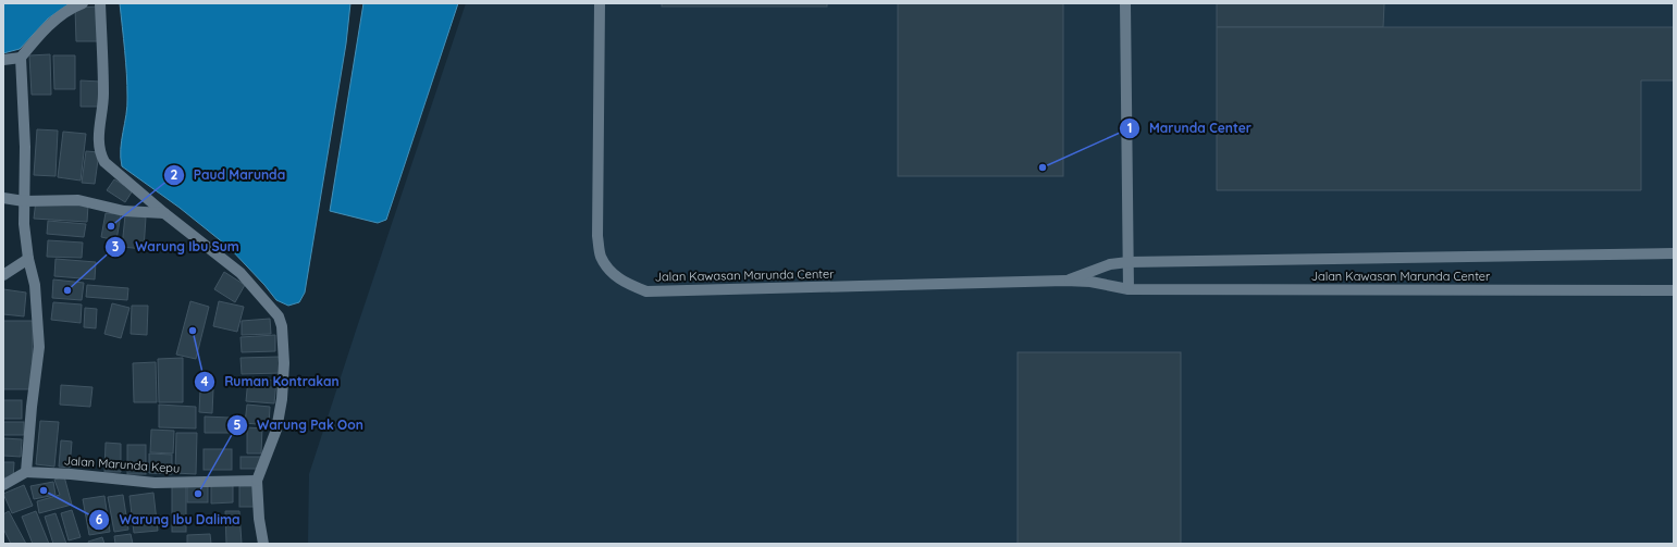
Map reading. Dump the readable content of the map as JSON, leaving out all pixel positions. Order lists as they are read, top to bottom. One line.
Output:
{"streets":{"street":["Jalan Kawasan Marunda Center","Jalan Marunda Kepu"]},"places":["Marunda Center","Paud Marunda","Warung Ibu Sum","Ruman Kontrakan","Warung Ibu Dalima","Warung Pak Oon"]}
